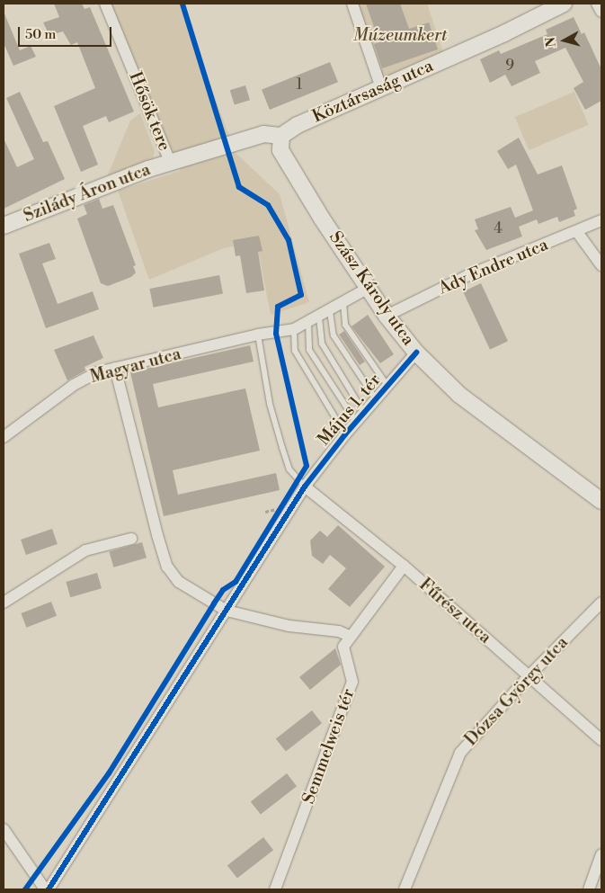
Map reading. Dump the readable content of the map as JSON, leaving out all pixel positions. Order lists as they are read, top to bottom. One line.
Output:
{"streets":{"main road":["Köztársaság utca","Hősök tere","Szilády Áron utca","Szász Károly utca"],"street":["Ady Endre utca","Magyar utca","Május 1. tér","Fűrész utca","Dózsa György utca","Semmelweis tér"]},"crossings":[["Köztársaság utca","Hősök tere"],["Köztársaság utca","Szász Károly utca"],["Hősök tere","Szilády Áron utca"],["Hősök tere","Szász Károly utca"],["Ady Endre utca","Szász Károly utca"],["Szász Károly utca","Május 1. tér"],["Május 1. tér","Fűrész utca"],["Fűrész utca","Dózsa György utca"]],"parks":["Múzeumkert"],"house_numbers":["9","1","4"],"scale_bar":"50 m","north":"left"}
